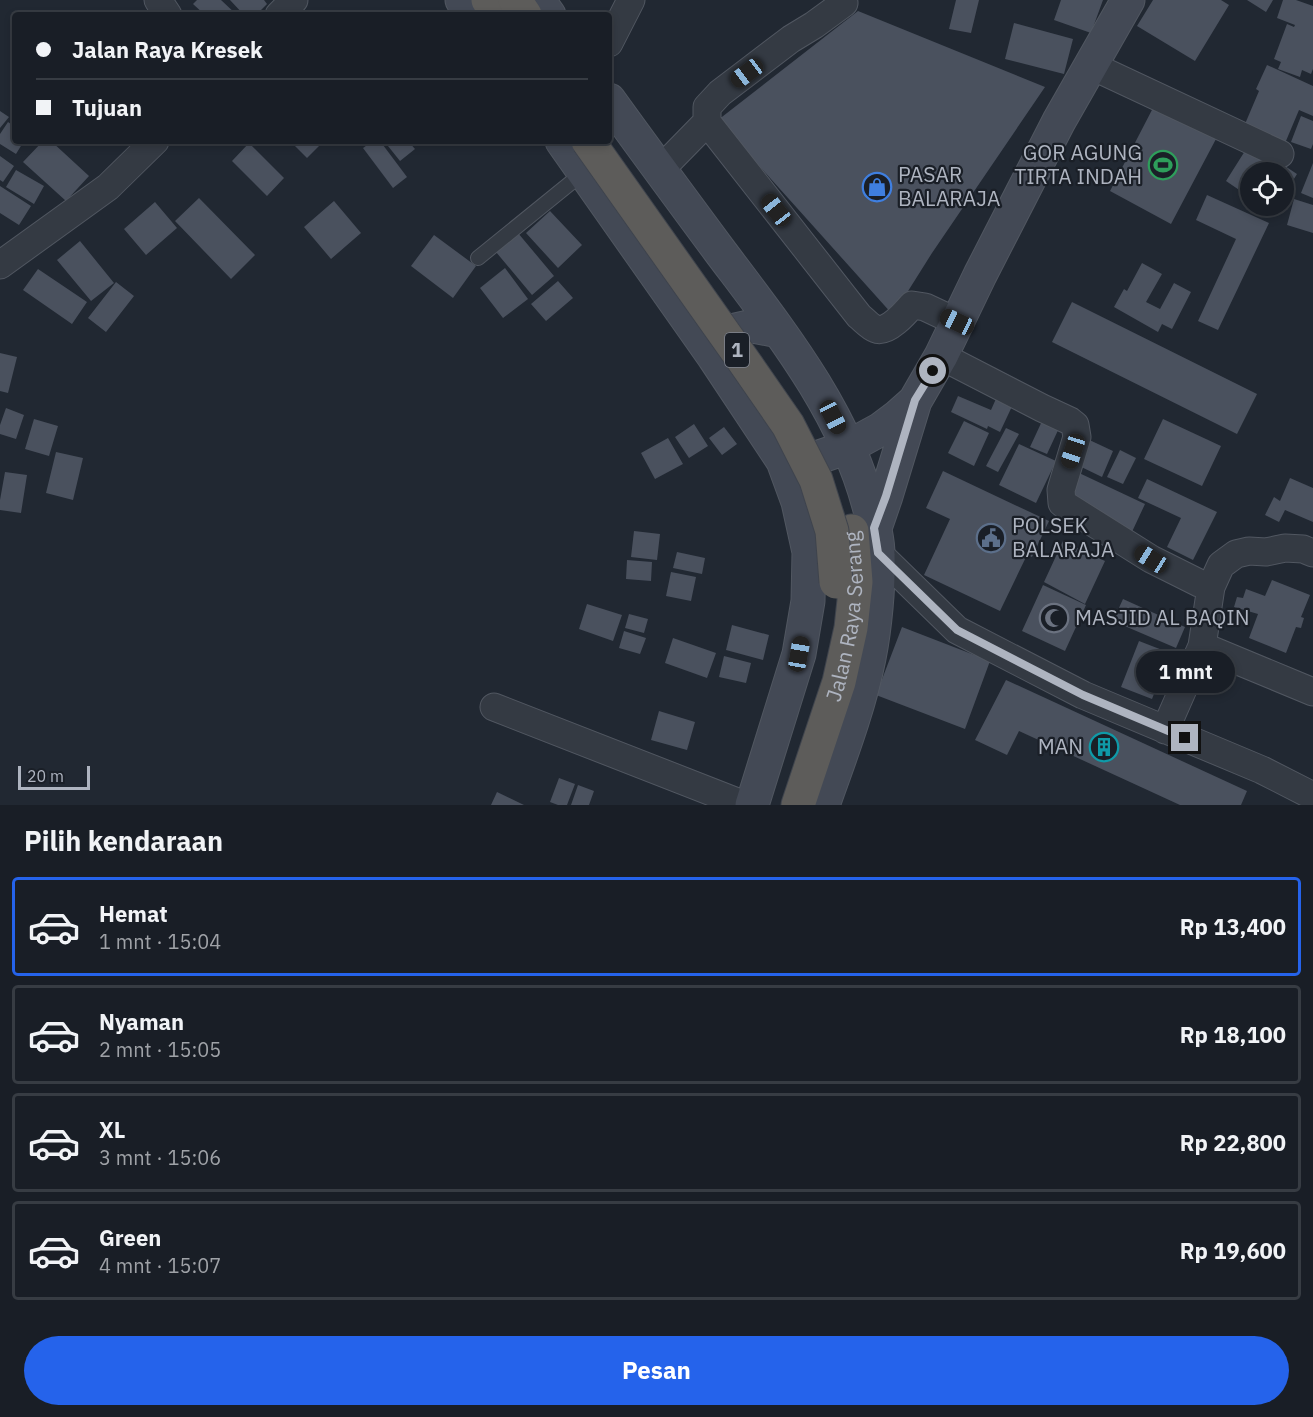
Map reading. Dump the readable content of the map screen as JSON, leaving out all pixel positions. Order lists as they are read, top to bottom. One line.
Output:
{"streets":{"highway":["1","Jalan Raya Serang"]},"places":{"sports":["GOR AGUNG TIRTA INDAH"],"shop":["PASAR BALARAJA"],"public building":["POLSEK BALARAJA"],"mosque":["MASJID AL BAQIN"],"building":["MAN"]},"scale_bar":"20 m","page":{"banner":["Jalan Raya Kresek","Tujuan"],"bubble":"1 mnt","scale":"20 m","heading":"Pilih kendaraan","list":[{"name":"Hemat","note":"1 mnt · 15:04","value":"Rp 13,400"},{"name":"Nyaman","note":"2 mnt · 15:05","value":"Rp 18,100"},{"name":"XL","note":"3 mnt · 15:06","value":"Rp 22,800"},{"name":"Green","note":"4 mnt · 15:07","value":"Rp 19,600"}],"buttons":"Pesan"}}
